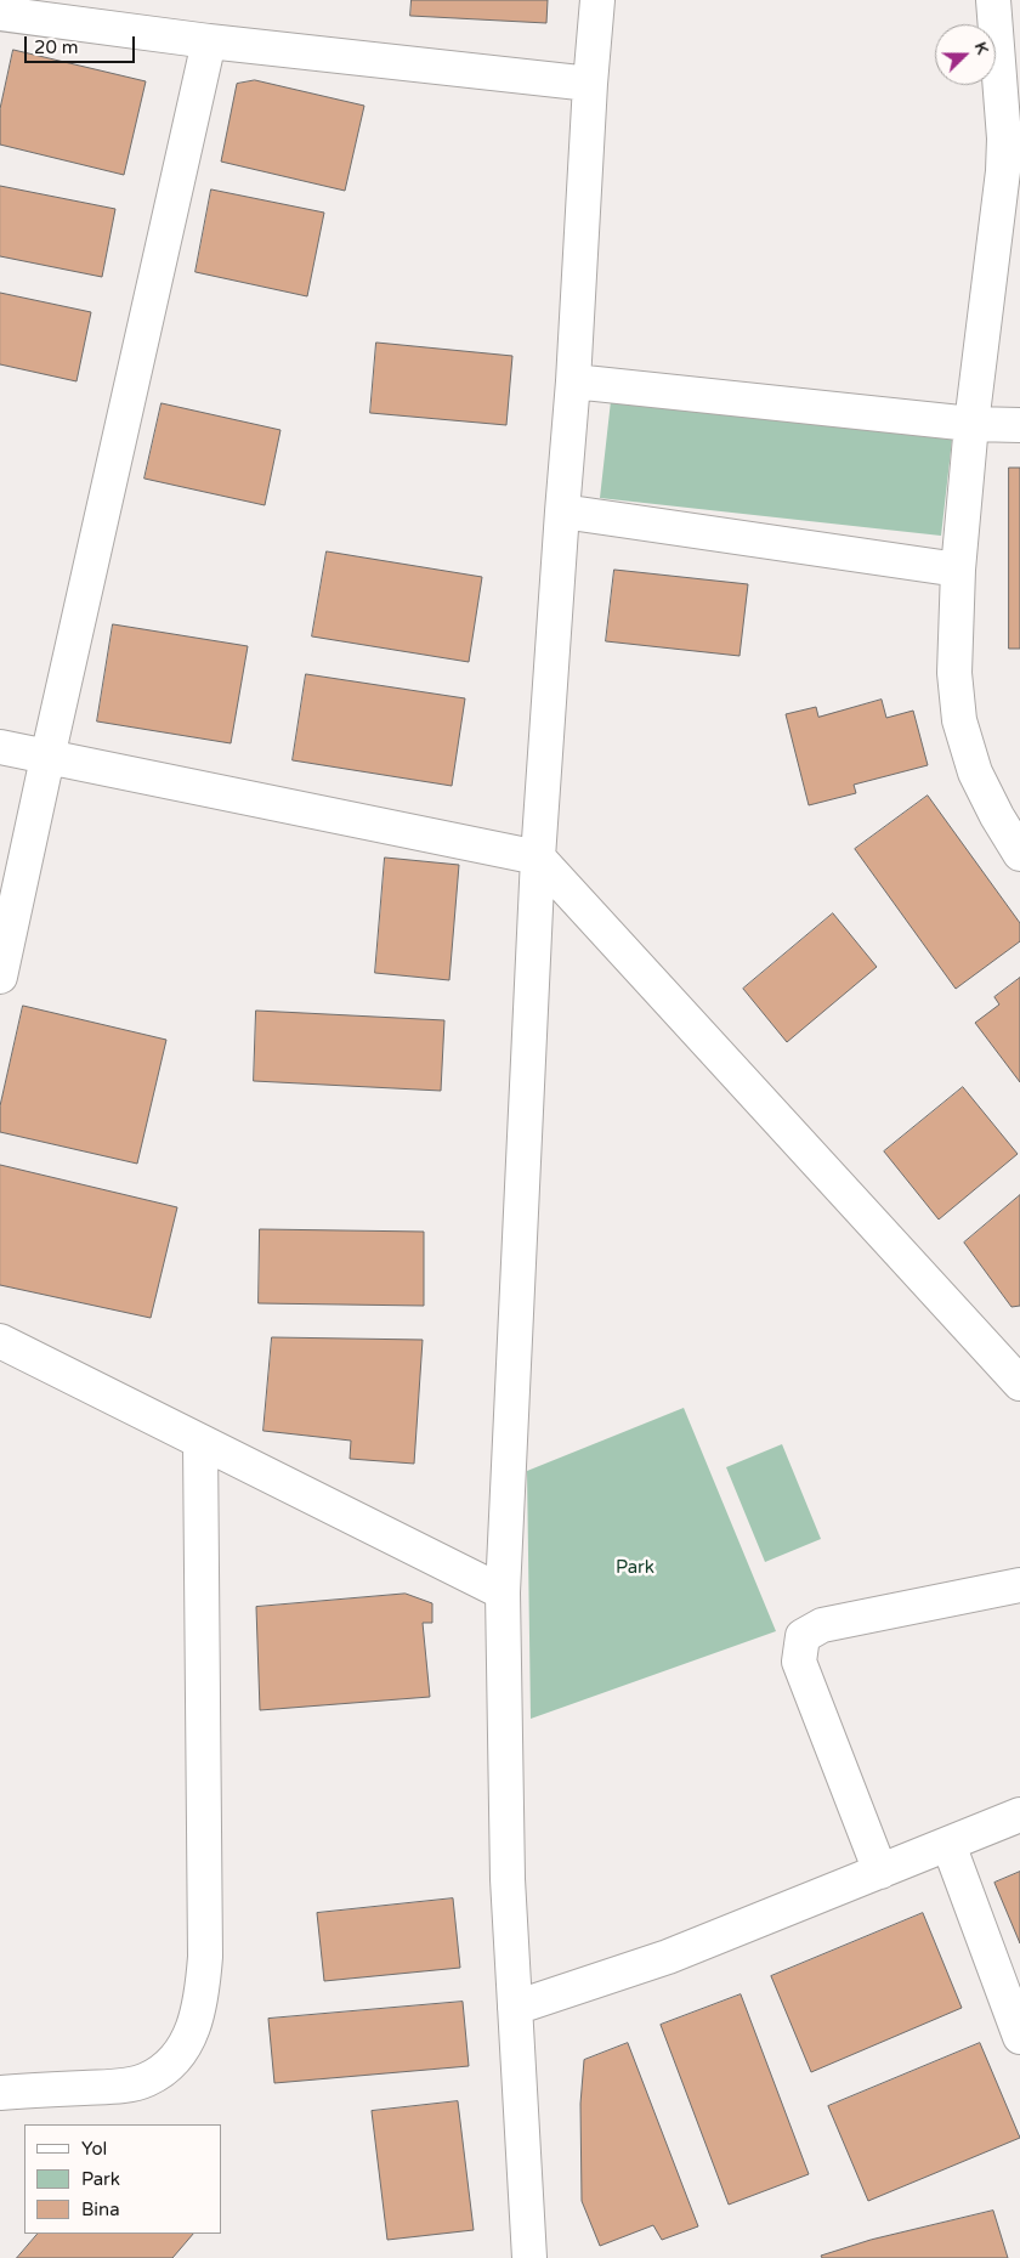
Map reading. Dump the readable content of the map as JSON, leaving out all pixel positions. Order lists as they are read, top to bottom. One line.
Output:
{"parks":["Park"],"legend":["Yol","Park","Bina"],"scale_bar":"20 m","north":"right"}
